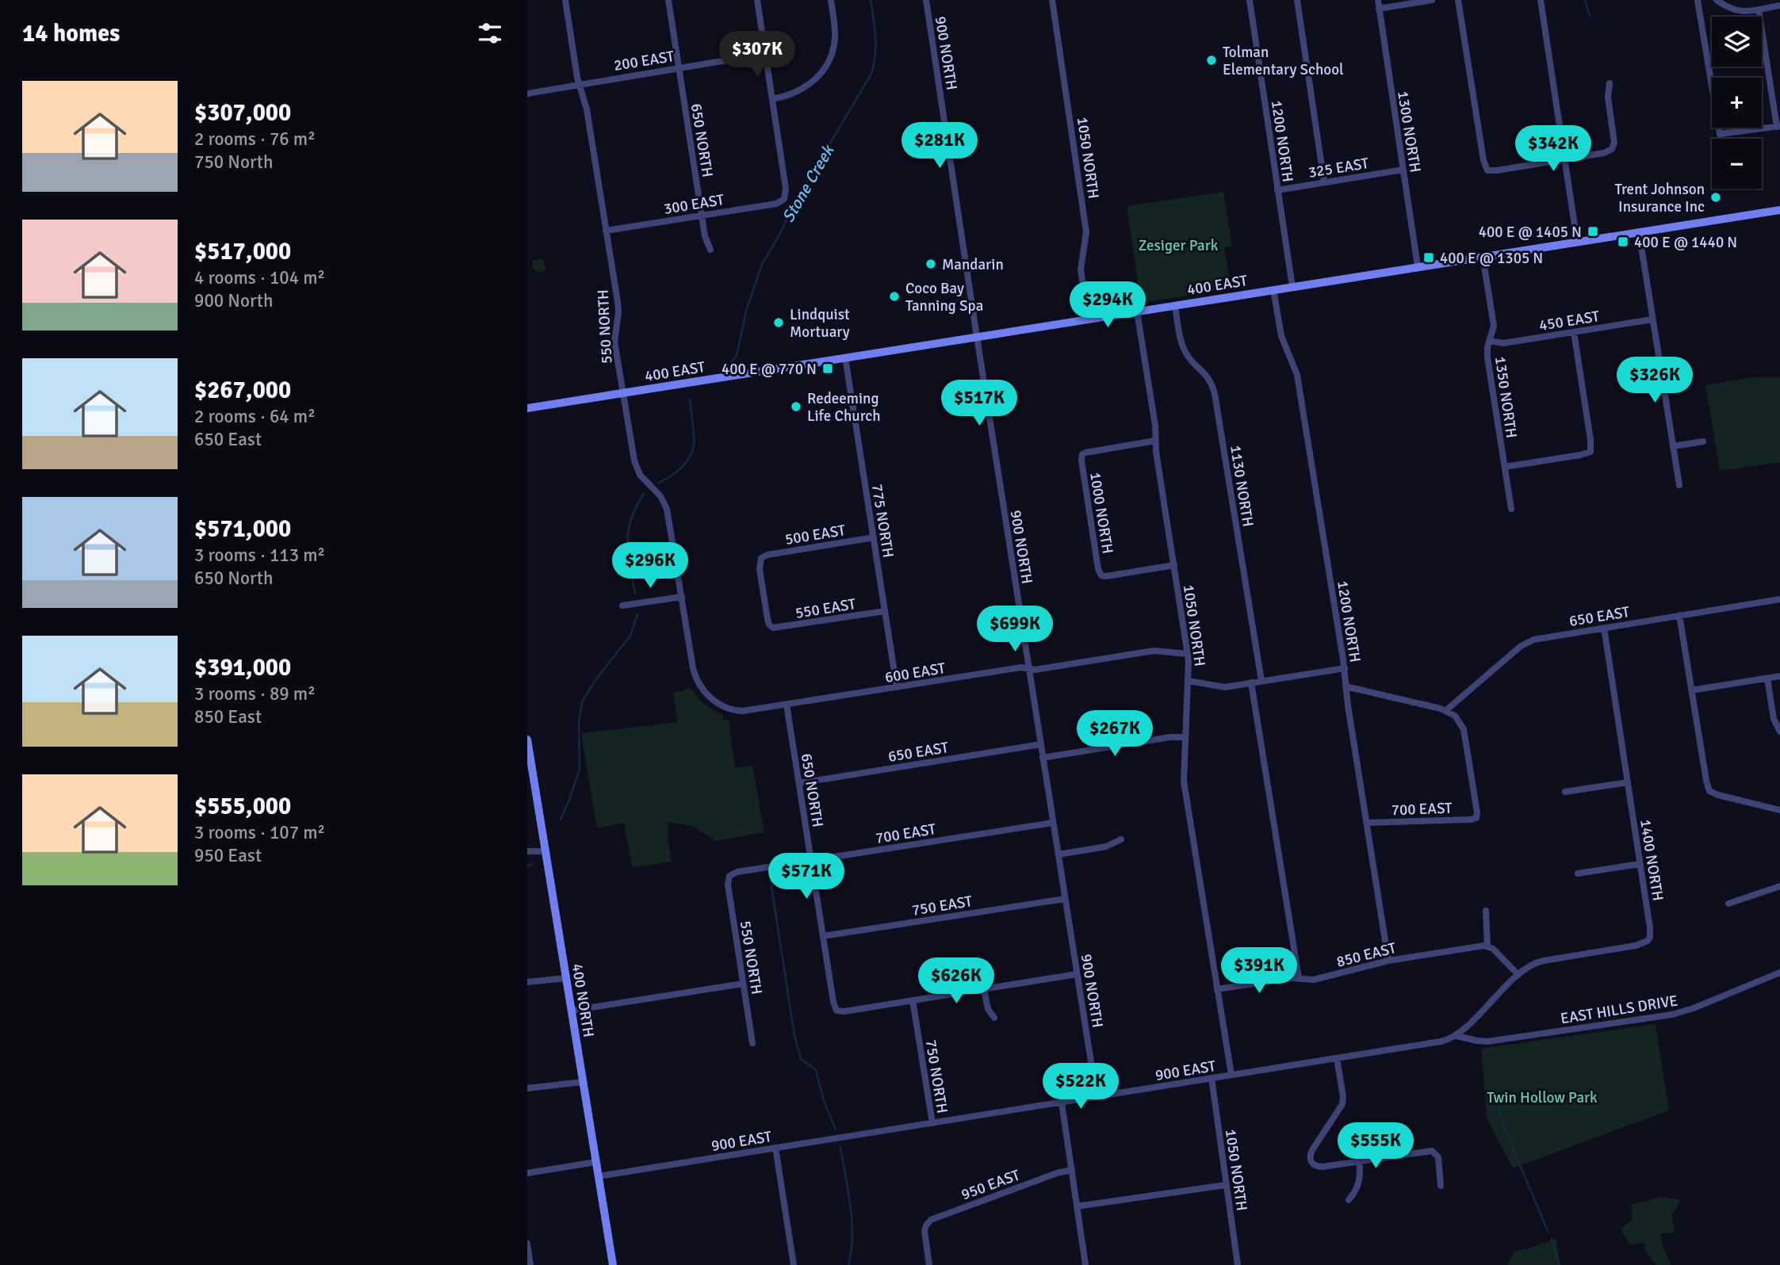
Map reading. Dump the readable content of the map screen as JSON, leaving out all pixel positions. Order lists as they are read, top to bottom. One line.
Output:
{"streets":{"main road":["400 EAST","400 NORTH"],"street":["900 NORTH","200 EAST","1300 NORTH","650 NORTH","1200 NORTH","1050 NORTH","325 EAST","300 EAST","450 EAST","550 NORTH","1350 NORTH","1130 NORTH","1000 NORTH","775 NORTH","500 EAST","550 EAST","650 EAST","600 EAST","700 EAST","1400 NORTH","750 EAST","850 EAST","EAST HILLS DRIVE","900 EAST","750 NORTH","950 EAST"]},"crossings":[["900 NORTH","400 EAST"],["900 NORTH","650 EAST"],["900 NORTH","600 EAST"],["900 NORTH","700 EAST"],["900 NORTH","750 EAST"],["900 NORTH","900 EAST"],["200 EAST","650 NORTH"],["200 EAST","550 NORTH"],["1300 NORTH","325 EAST"],["1300 NORTH","400 EAST"],["650 NORTH","300 EAST"],["650 NORTH","650 EAST"],["650 NORTH","600 EAST"],["650 NORTH","700 EAST"],["650 NORTH","750 EAST"],["650 NORTH","750 NORTH"],["1200 NORTH","325 EAST"],["1200 NORTH","400 EAST"],["1200 NORTH","700 EAST"],["1200 NORTH","850 EAST"],["1050 NORTH","400 EAST"],["1050 NORTH","1000 NORTH"],["1050 NORTH","600 EAST"],["1050 NORTH","850 EAST"],["1050 NORTH","900 EAST"],["300 EAST","550 NORTH"],["400 EAST","550 NORTH"],["400 EAST","1350 NORTH"],["400 EAST","1130 NORTH"],["400 EAST","775 NORTH"],["450 EAST","1350 NORTH"],["550 NORTH","600 EAST"],["550 NORTH","700 EAST"],["775 NORTH","500 EAST"],["775 NORTH","550 EAST"],["775 NORTH","600 EAST"],["500 EAST","550 EAST"],["650 EAST","700 EAST"],["650 EAST","1400 NORTH"],["1400 NORTH","900 EAST"],["400 NORTH","900 EAST"],["EAST HILLS DRIVE","900 EAST"],["900 EAST","750 NORTH"]],"water":["Stone Creek"],"parks":["Zesiger Park","Twin Hollow Park"],"places":{"other":["Tolman Elementary School","Trent Johnson Insurance Inc","Mandarin","Coco Bay Tanning Spa","Lindquist Mortuary","Redeeming Life Church"],"transit":["400 E @ 1405 N","400 E @ 1440 N","400 E @ 1305 N","400 E @ 770 N"]},"page":{"heading":"14 homes","map_buttons":["+","−"],"price":["$307K","$281K","$342K","$294K","$326K","$517K","$296K","$699K","$267K","$571K","$391K","$626K","$522K","$555K"],"list":[{"name":"$307,000","note":"2 rooms · 76 m² · 750 North"},{"name":"$517,000","note":"4 rooms · 104 m² · 900 North"},{"name":"$267,000","note":"2 rooms · 64 m² · 650 East"},{"name":"$571,000","note":"3 rooms · 113 m² · 650 North"},{"name":"$391,000","note":"3 rooms · 89 m² · 850 East"},{"name":"$555,000","note":"3 rooms · 107 m² · 950 East"}]}}
